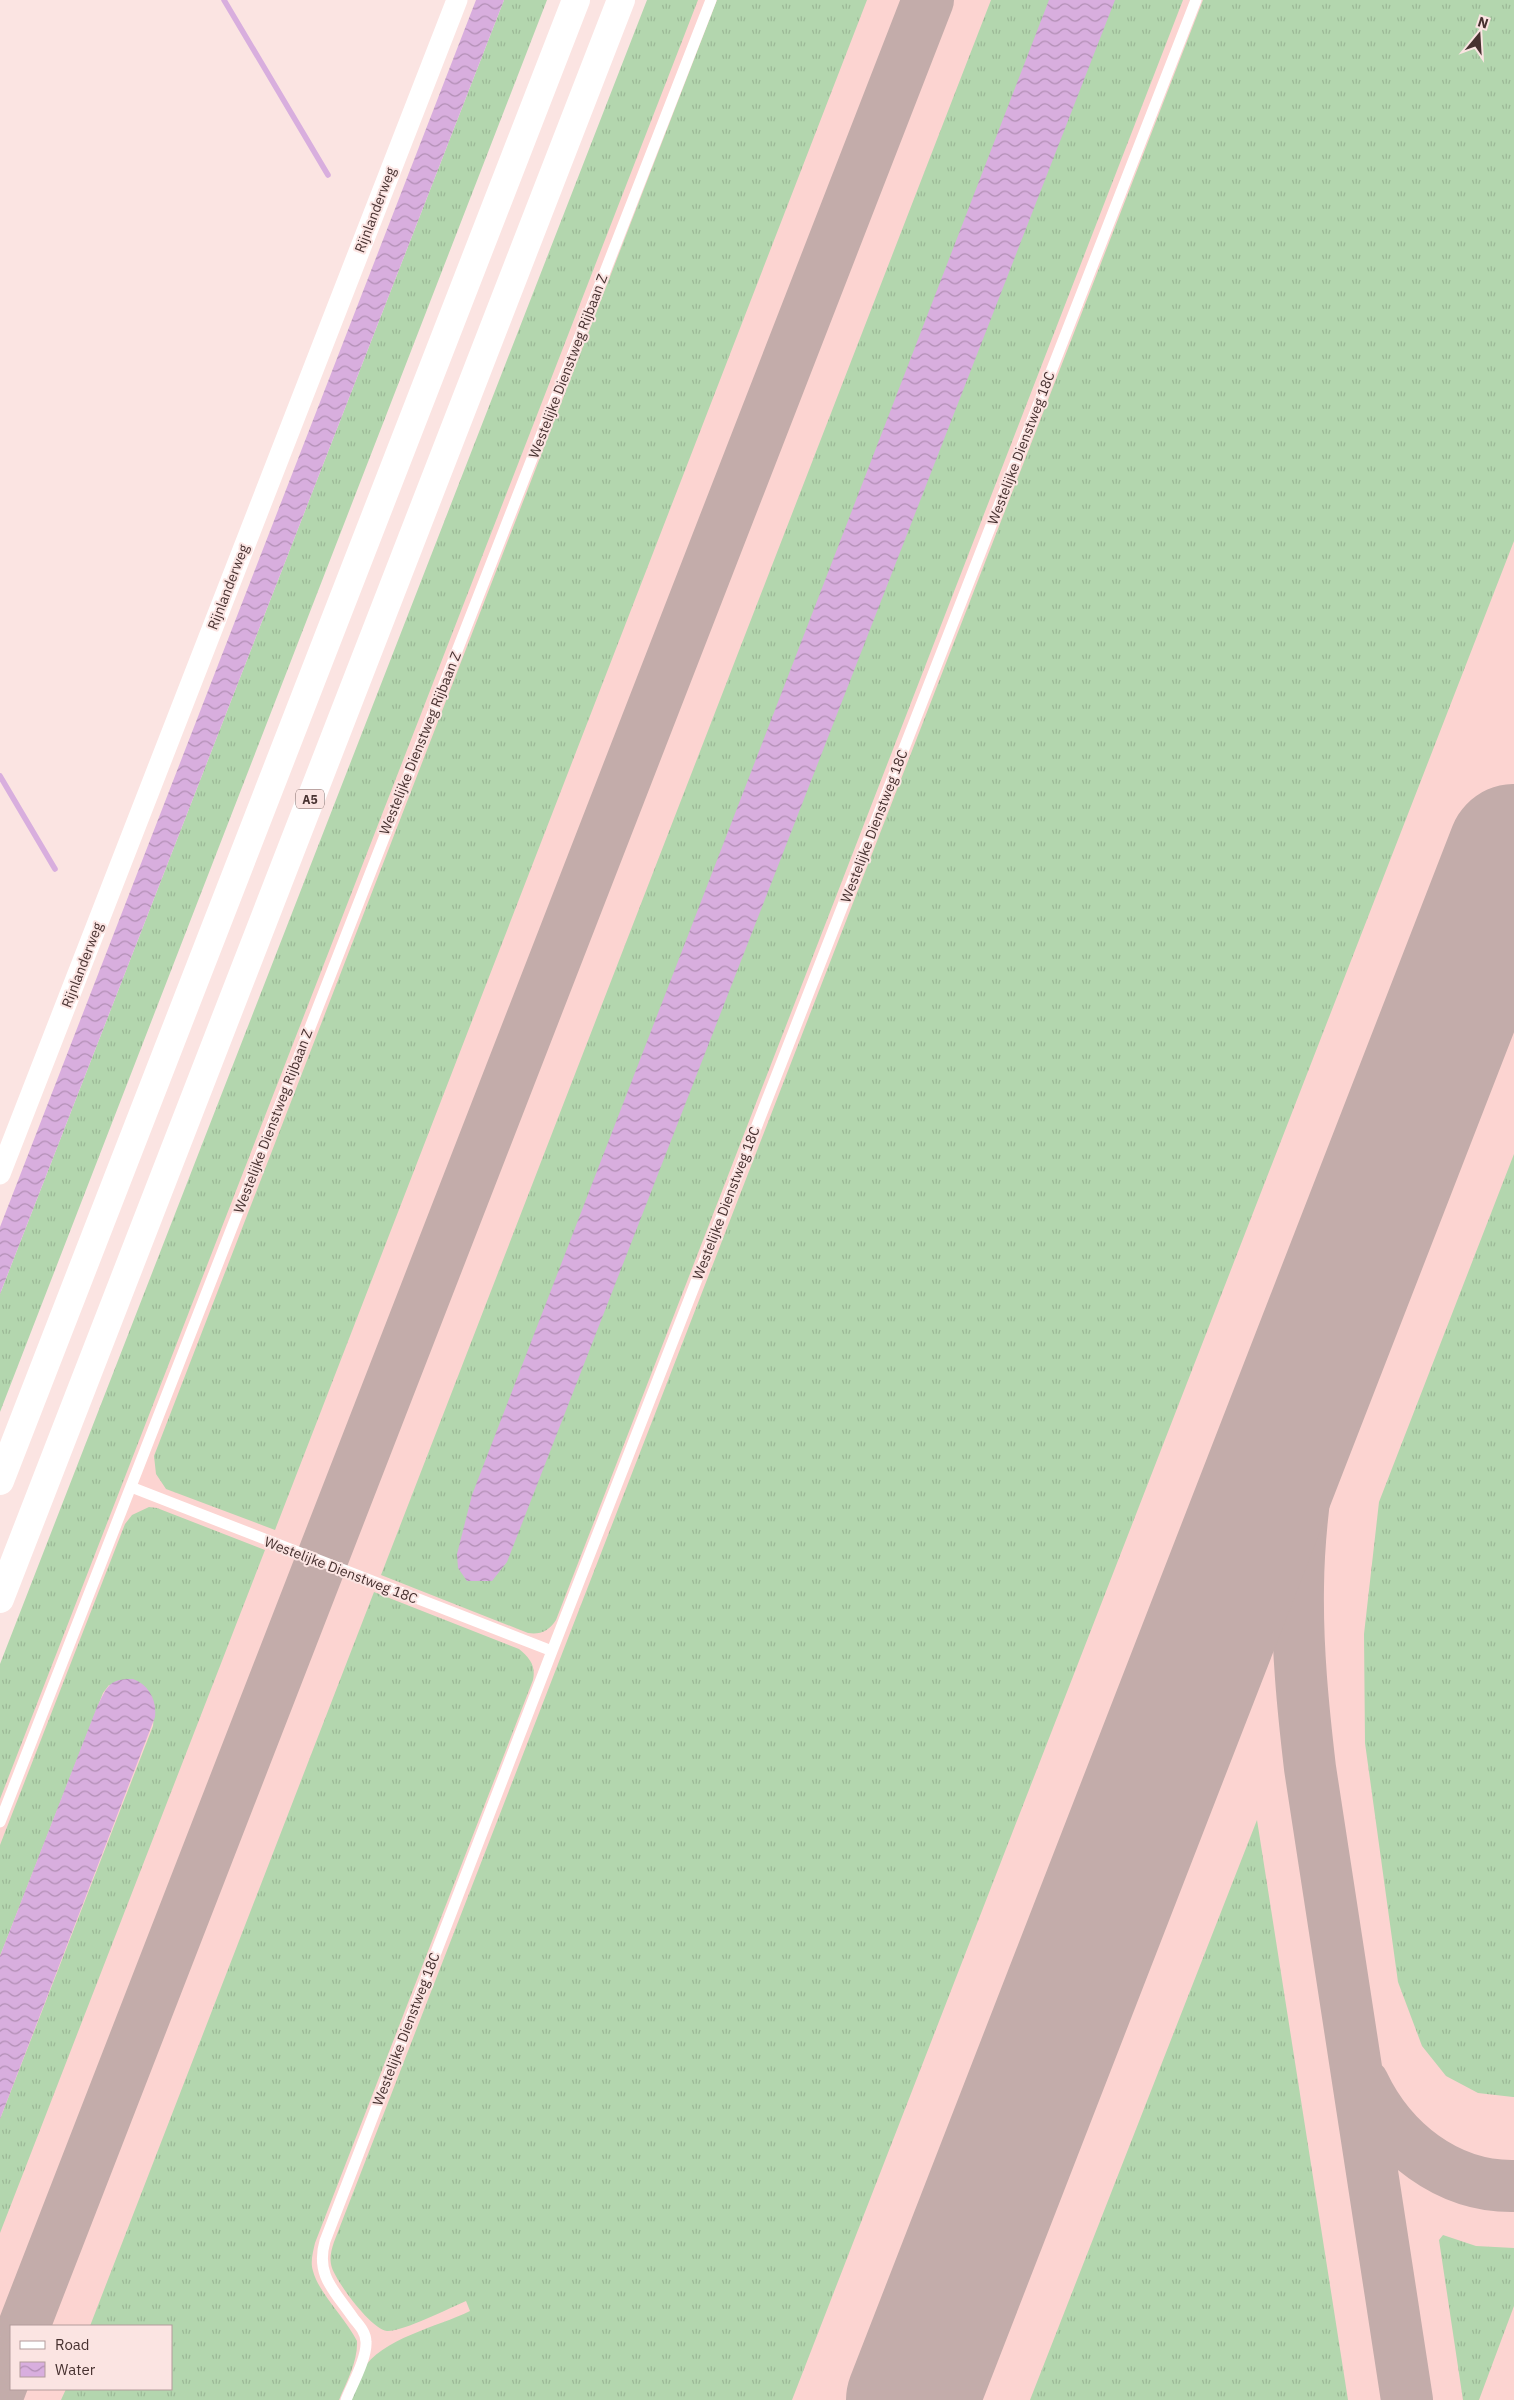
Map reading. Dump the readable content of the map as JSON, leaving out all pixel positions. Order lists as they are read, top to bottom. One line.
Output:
{"streets":{"highway":["A5"],"street":["Rijnlanderweg"],"lane":["Westelijke Dienstweg Rijbaan Z","Westelijke Dienstweg 18C"]},"crossings":[["Westelijke Dienstweg Rijbaan Z","Westelijke Dienstweg 18C"]],"legend":["Road","Water"],"north":"top"}
